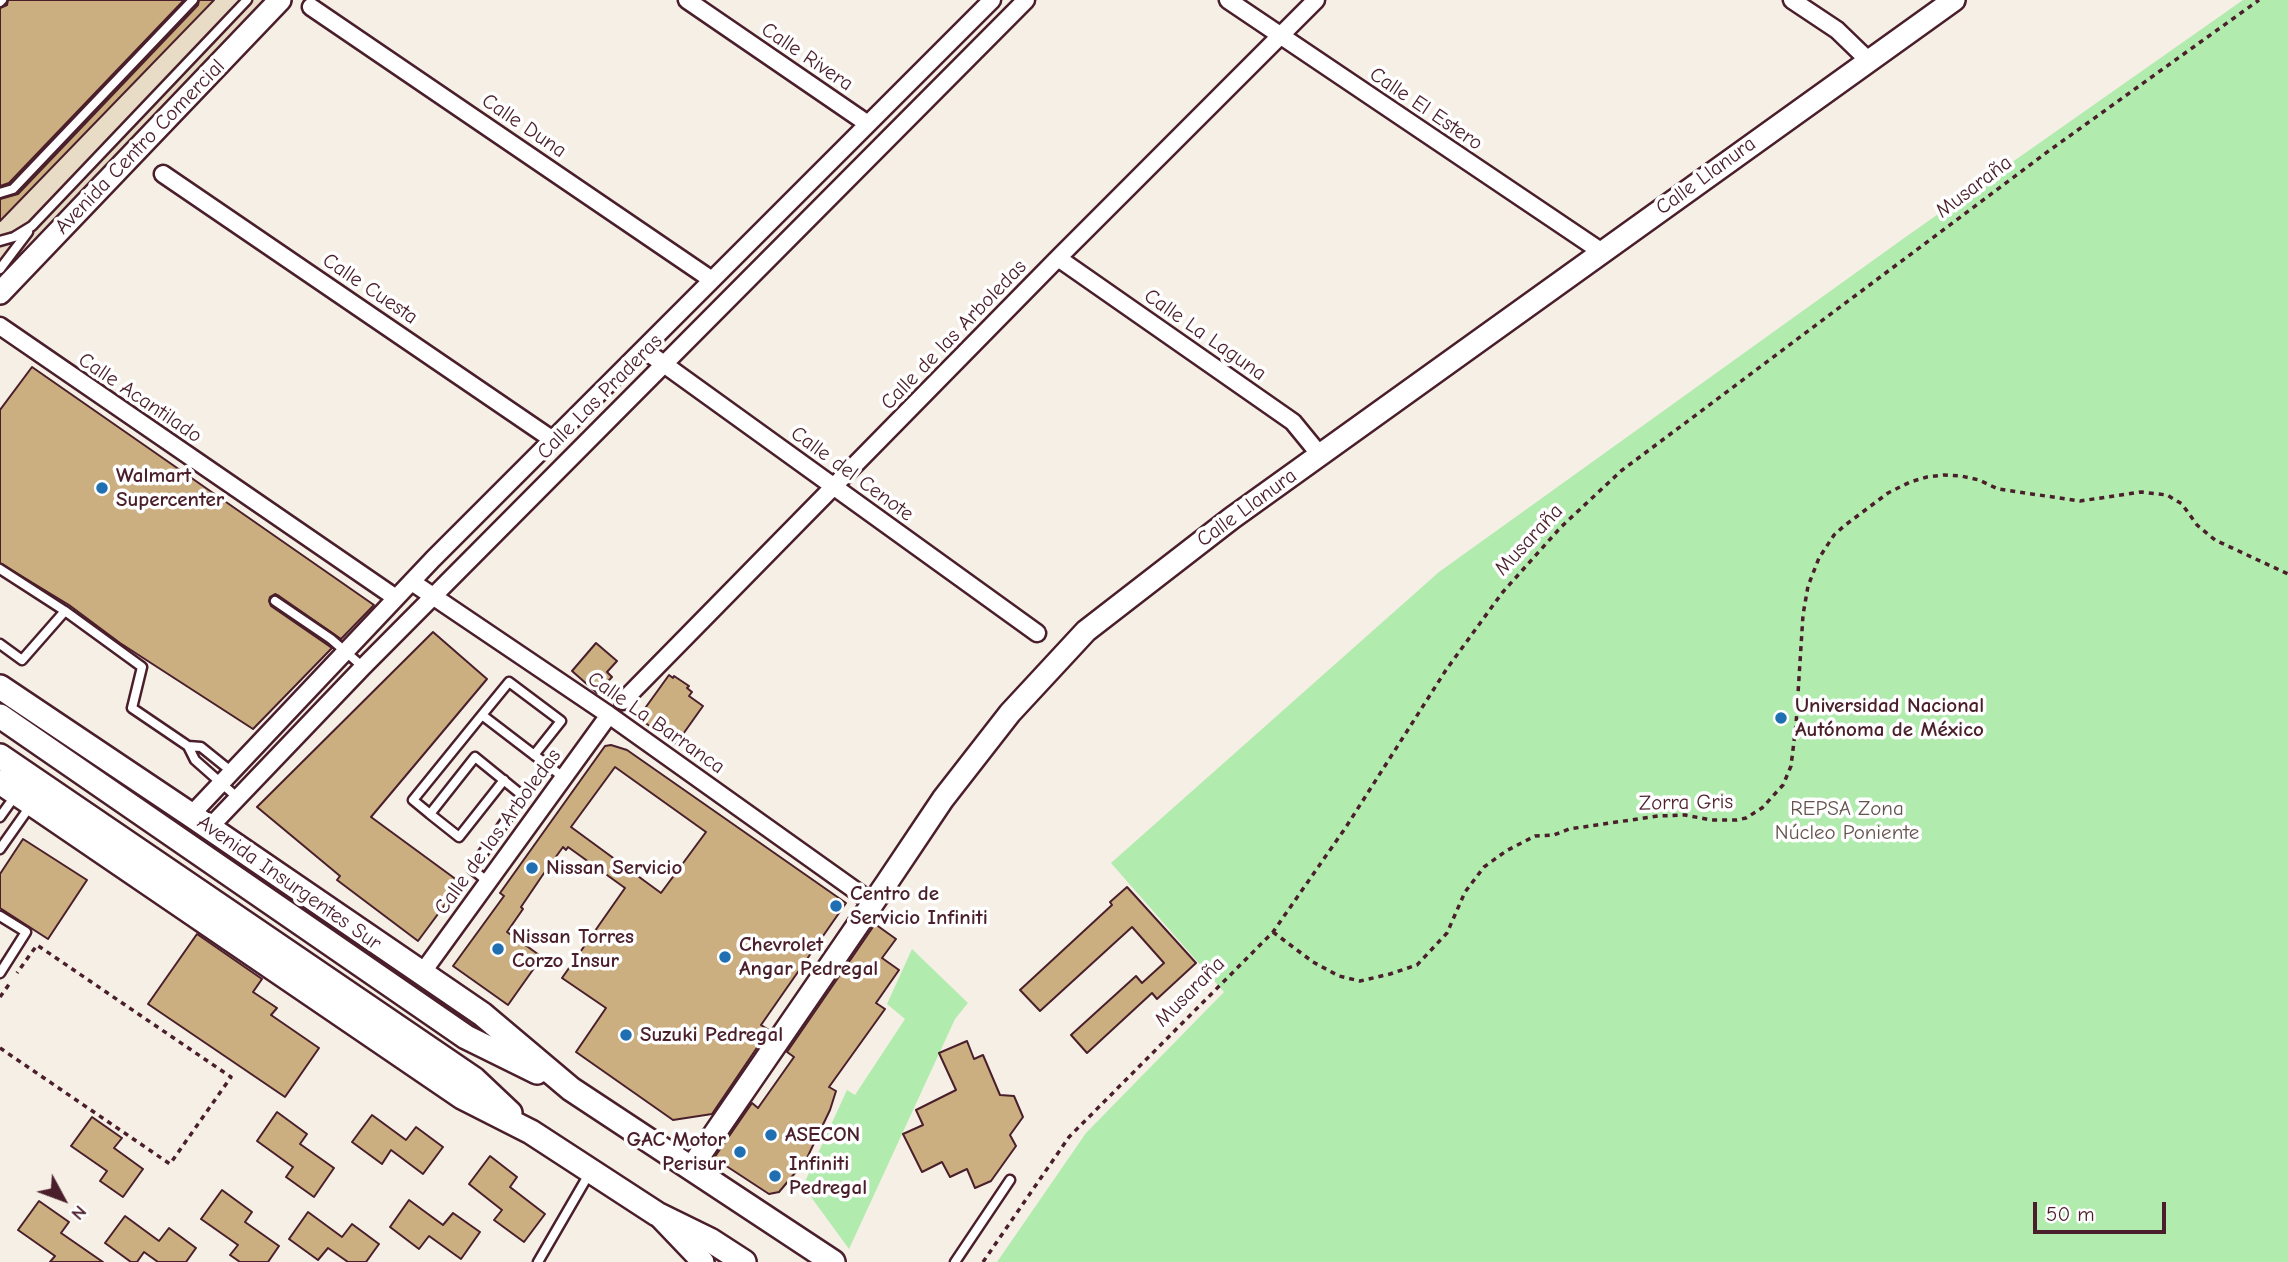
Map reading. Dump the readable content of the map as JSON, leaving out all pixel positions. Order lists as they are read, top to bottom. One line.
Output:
{"streets":{"main road":["Avenida Insurgentes Sur"],"street":["Calle Rivera","Calle El Estero","Calle Duna","Avenida Centro Comercial","Calle Llanura","Calle Cuesta","Calle de las Arboledas","Calle La Laguna","Calle Las Praderas","Calle Acantilado","Calle del Cenote","Calle La Barranca"],"path":["Musaraña","Zorra Gris"]},"crossings":[["Calle Rivera","Calle Las Praderas"],["Calle El Estero","Calle Llanura"],["Calle El Estero","Calle de las Arboledas"],["Calle Duna","Calle Las Praderas"],["Calle Llanura","Calle La Laguna"],["Calle Llanura","Calle La Barranca"],["Calle Llanura","Avenida Insurgentes Sur"],["Musaraña","Zorra Gris"],["Calle Cuesta","Calle Las Praderas"],["Calle de las Arboledas","Calle La Laguna"],["Calle de las Arboledas","Calle del Cenote"],["Calle de las Arboledas","Calle La Barranca"],["Calle de las Arboledas","Avenida Insurgentes Sur"],["Calle Las Praderas","Calle Acantilado"],["Calle Las Praderas","Calle del Cenote"],["Calle Las Praderas","Calle La Barranca"],["Calle Las Praderas","Avenida Insurgentes Sur"]],"parks":["REPSA Zona Núcleo Poniente"],"places":["Walmart Supercenter","Universidad Nacional Autónoma de México","Nissan Servicio","Centro de Servicio Infiniti","Nissan Torres Corzo Insur","Chevrolet Angar Pedregal","Suzuki Pedregal","ASECON","GAC Motor Perisur","Infiniti Pedregal"],"scale_bar":"50 m","north":"bottom right"}
